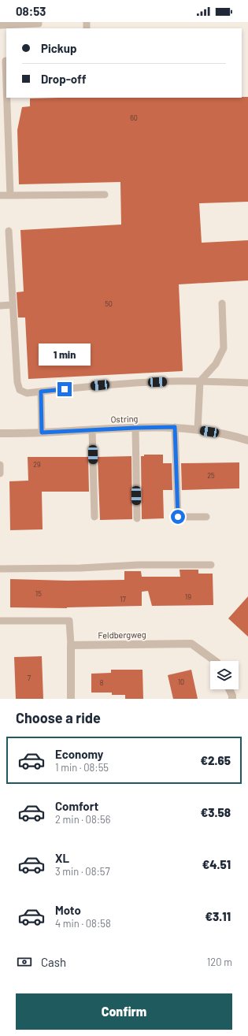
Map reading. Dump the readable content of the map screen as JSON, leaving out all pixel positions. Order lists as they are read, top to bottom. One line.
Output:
{"streets":{"street":["Ostring","Feldbergweg"]},"house_numbers":["60","50","29","25","15","19","17","7","10","8"],"page":{"status":"08:53","banner":["Pickup","Drop-off"],"bubble":"1 min","heading":"Choose a ride","list":[{"name":"Economy","note":"1 min · 08:55","value":"€2.65"},{"name":"Comfort","note":"2 min · 08:56","value":"€3.58"},{"name":"XL","note":"3 min · 08:57","value":"€4.51"},{"name":"Moto","note":"4 min · 08:58","value":"€3.11"}],"pay":["Cash","120 m"],"buttons":"Confirm"}}
